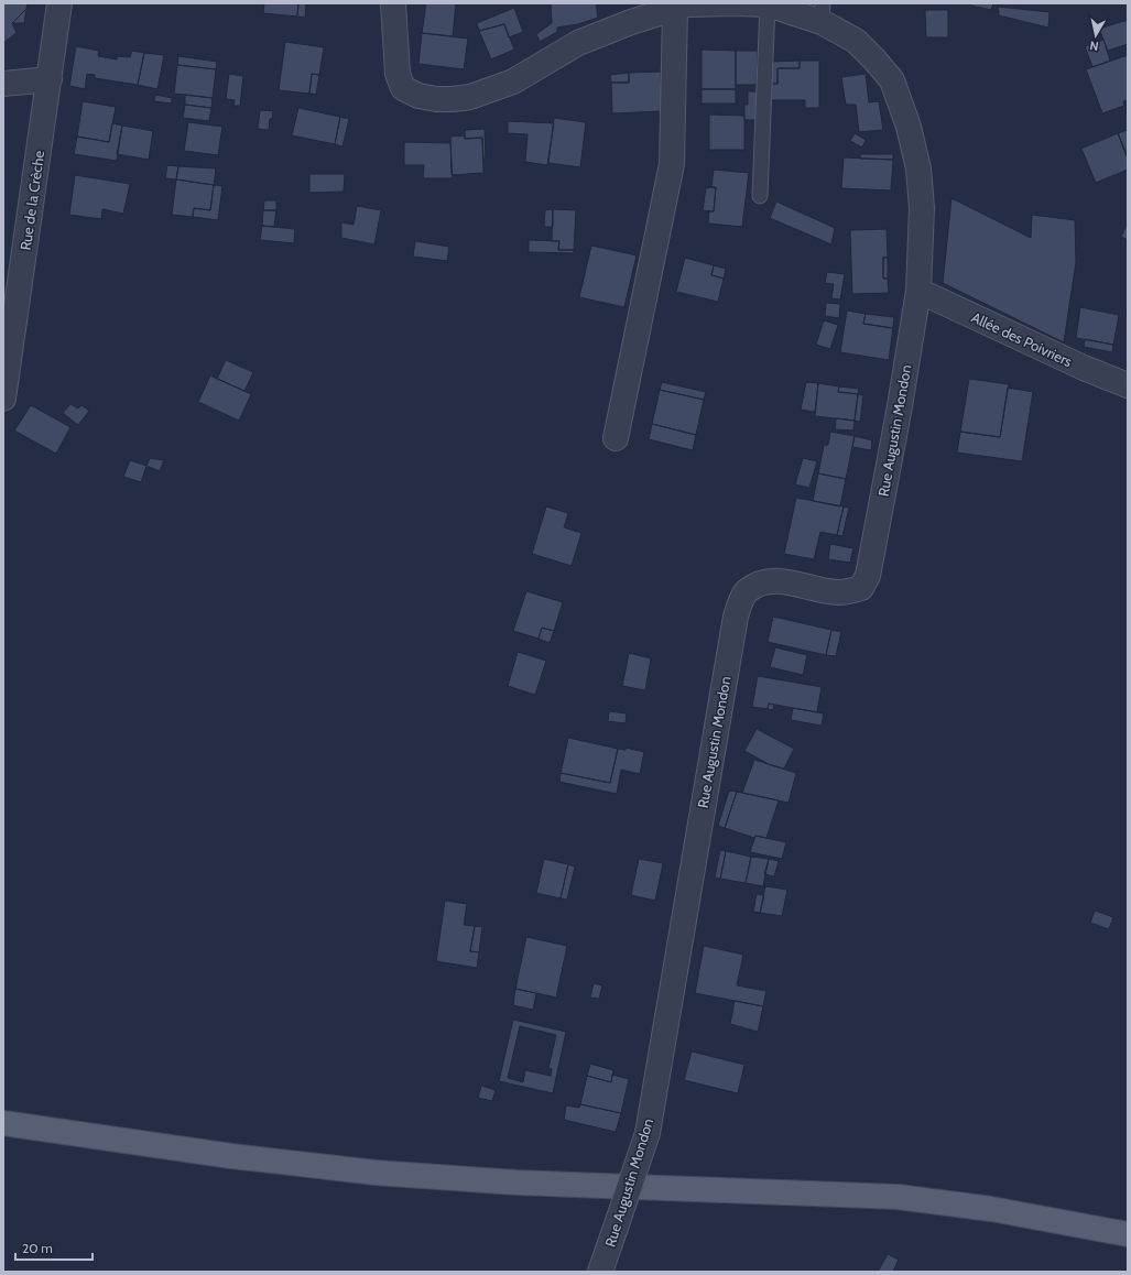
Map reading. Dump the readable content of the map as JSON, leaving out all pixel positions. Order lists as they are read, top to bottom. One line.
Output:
{"streets":{"street":["Rue de la Crèche","Allée des Poivriers","Rue Augustin Mondon"]},"crossings":[["Allée des Poivriers","Rue Augustin Mondon"]],"scale_bar":"20 m","north":"bottom"}
